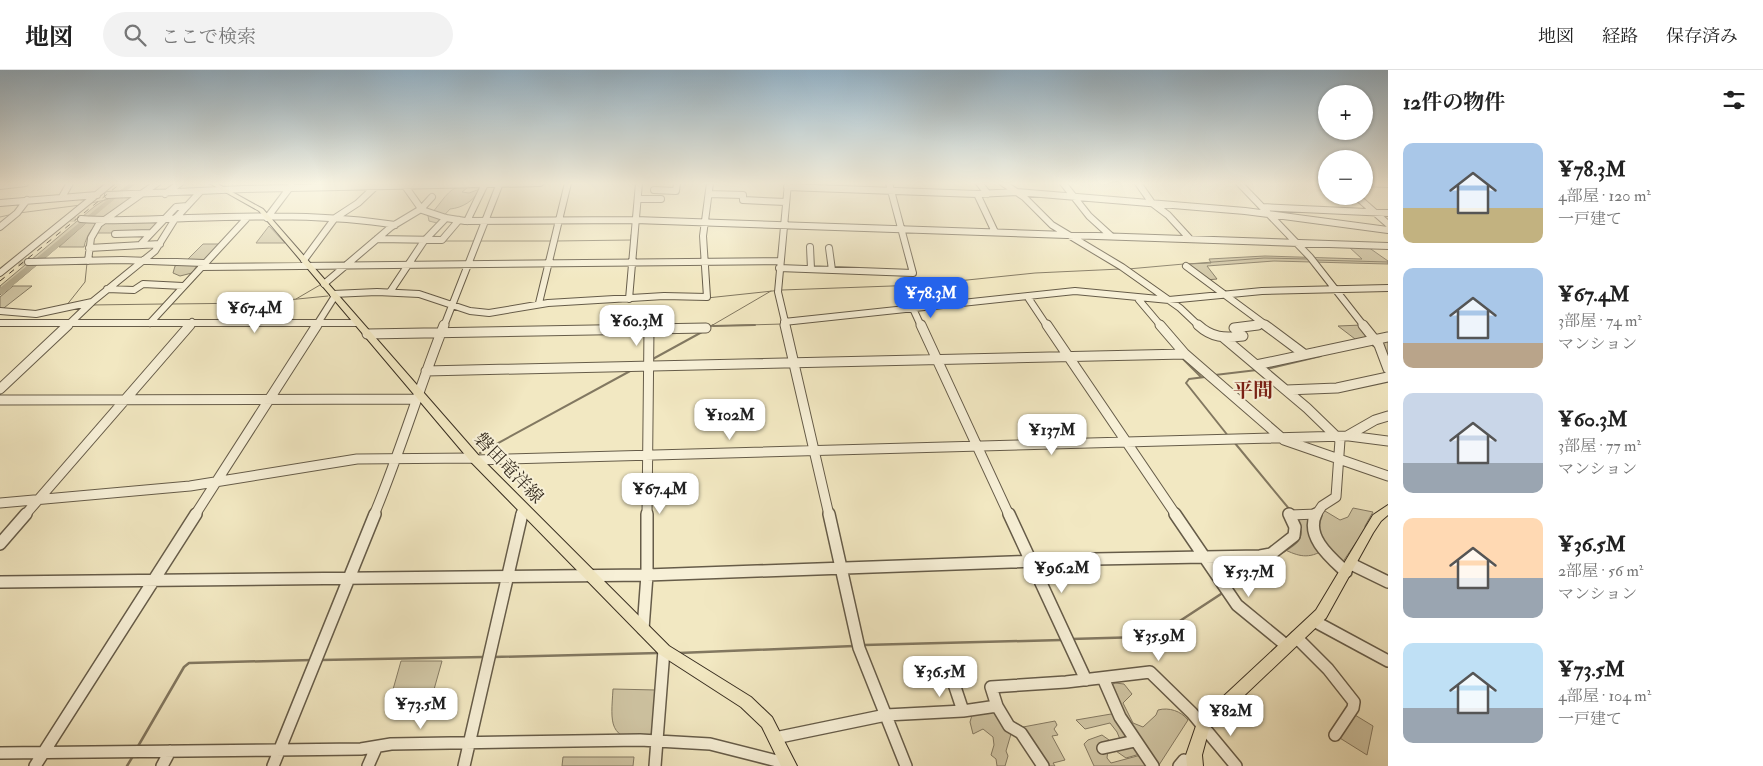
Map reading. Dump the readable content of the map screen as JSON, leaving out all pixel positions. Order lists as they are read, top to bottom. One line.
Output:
{"streets":{"main road":["磐田竜洋線"]},"districts":["平間"],"page":{"header":"地図","search":"ここで検索","nav":["地図","経路","保存済み"],"heading":"12件の物件","map_buttons":["+","−"],"list":[{"name":"¥78.3M","note":"4部屋 · 120 m² · 一戸建て"},{"name":"¥67.4M","note":"3部屋 · 74 m² · マンション"},{"name":"¥60.3M","note":"3部屋 · 77 m² · マンション"},{"name":"¥36.5M","note":"2部屋 · 56 m² · マンション"},{"name":"¥73.5M","note":"4部屋 · 104 m² · 一戸建て"}],"price":["¥78.3M","¥67.4M","¥60.3M","¥102M","¥137M","¥67.4M","¥96.2M","¥53.7M","¥35.9M","¥36.5M","¥73.5M","¥82M"]}}
